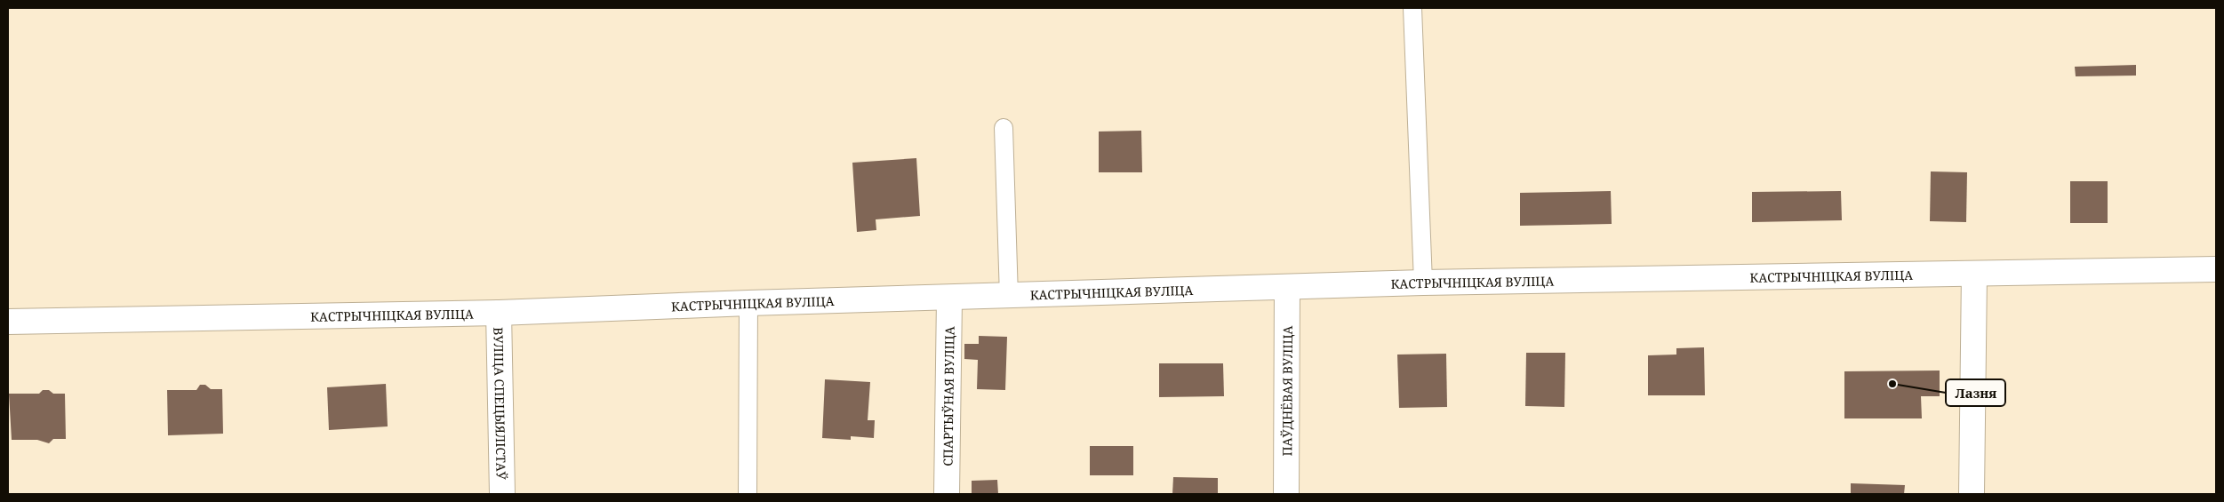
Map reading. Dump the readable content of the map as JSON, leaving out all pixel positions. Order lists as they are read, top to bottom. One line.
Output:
{"streets":{"street":["КАСТРЫЧНІЦКАЯ ВУЛІЦА","ПАЎДНЁВАЯ ВУЛІЦА","СПАРТЫЎНАЯ ВУЛІЦА","ВУЛІЦА СПЕЦЫЯЛІСТАЎ"]},"crossings":[["КАСТРЫЧНІЦКАЯ ВУЛІЦА","ПАЎДНЁВАЯ ВУЛІЦА"],["КАСТРЫЧНІЦКАЯ ВУЛІЦА","СПАРТЫЎНАЯ ВУЛІЦА"],["КАСТРЫЧНІЦКАЯ ВУЛІЦА","ВУЛІЦА СПЕЦЫЯЛІСТАЎ"]],"places":["Лазня"]}
